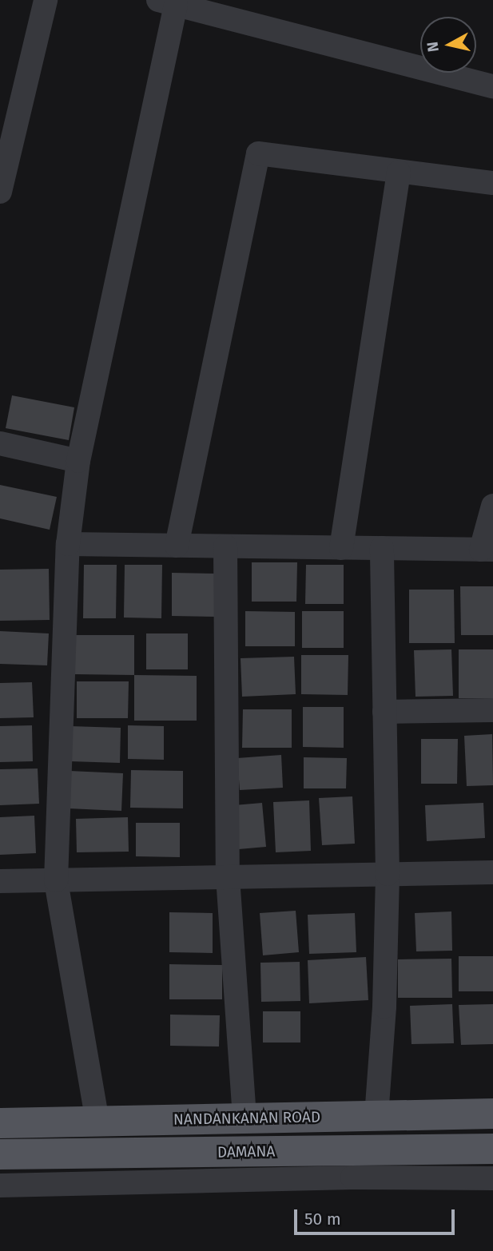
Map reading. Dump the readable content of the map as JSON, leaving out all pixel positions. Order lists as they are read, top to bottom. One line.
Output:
{"streets":{"main road":["NANDANKANAN ROAD","DAMANA"]},"scale_bar":"50 m","north":"left"}
